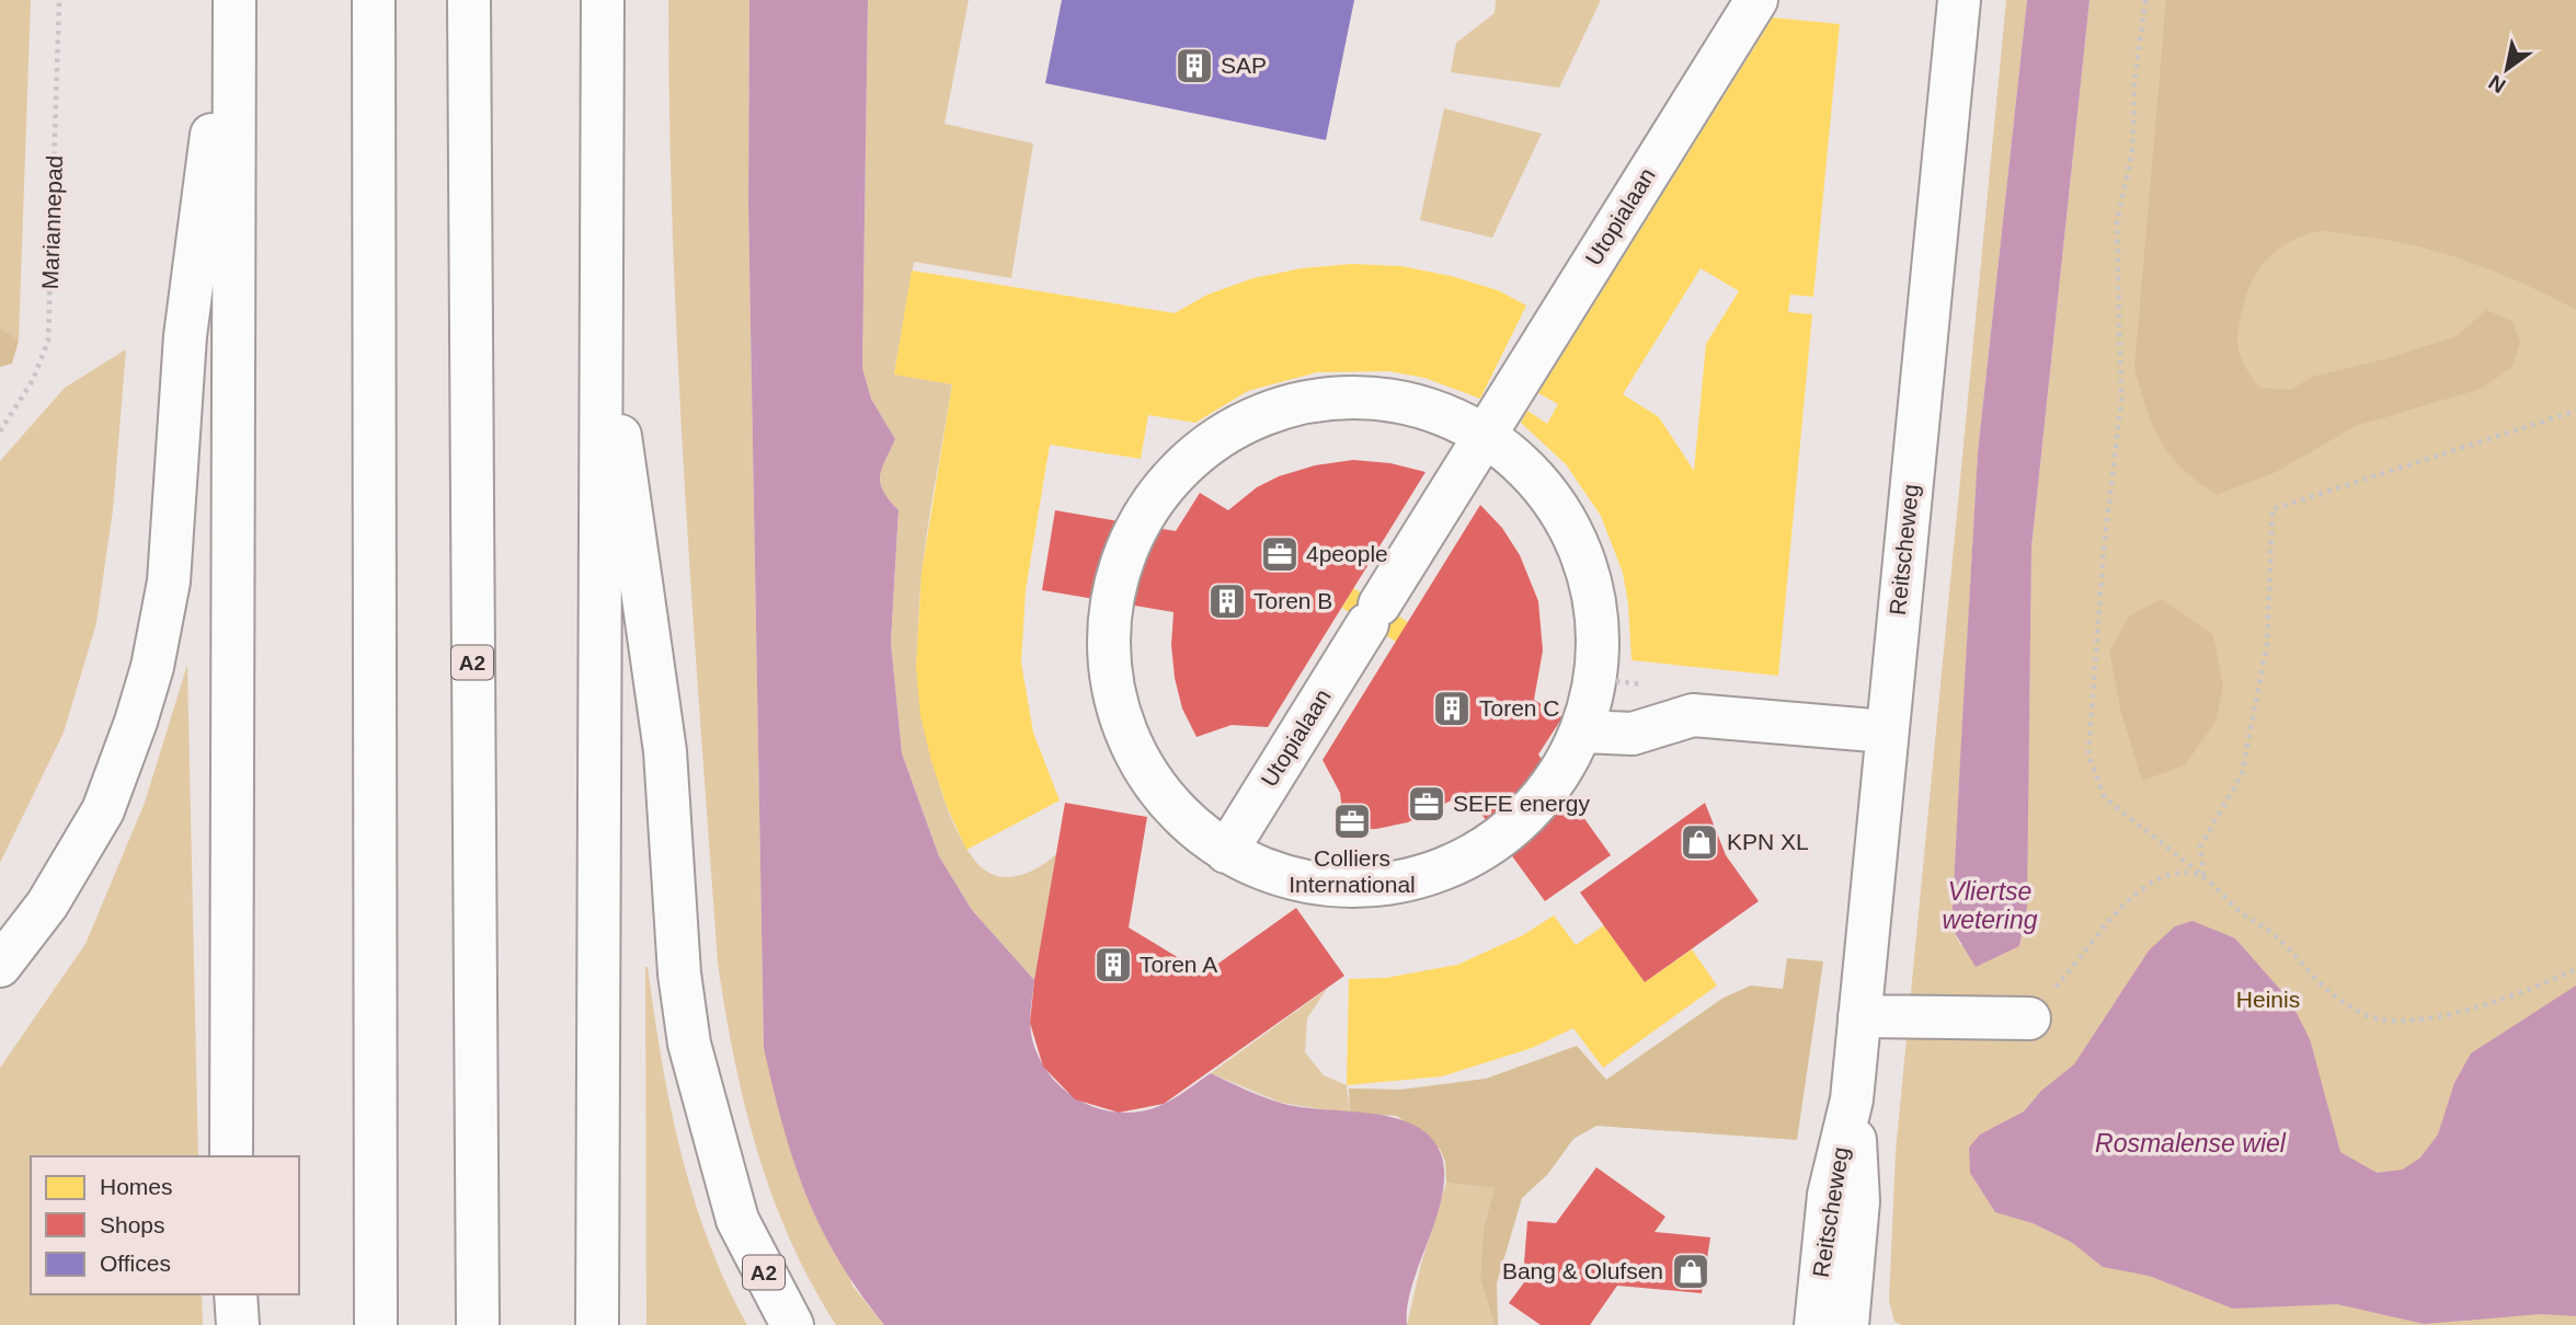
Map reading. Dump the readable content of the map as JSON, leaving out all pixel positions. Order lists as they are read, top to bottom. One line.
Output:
{"streets":{"main road":["Utopialaan","Reitscheweg","A2"],"path":["Mariannepad"]},"water":["Vliertse wetering","Rosmalense wiel"],"parks":["Heinis"],"places":{"building":["SAP","Toren B","Toren C","Toren A"],"office":["4people","SEFE energy","Colliers International"],"shop":["KPN XL","Bang & Olufsen"]},"legend":["Homes","Shops","Offices"],"north":"bottom left"}
